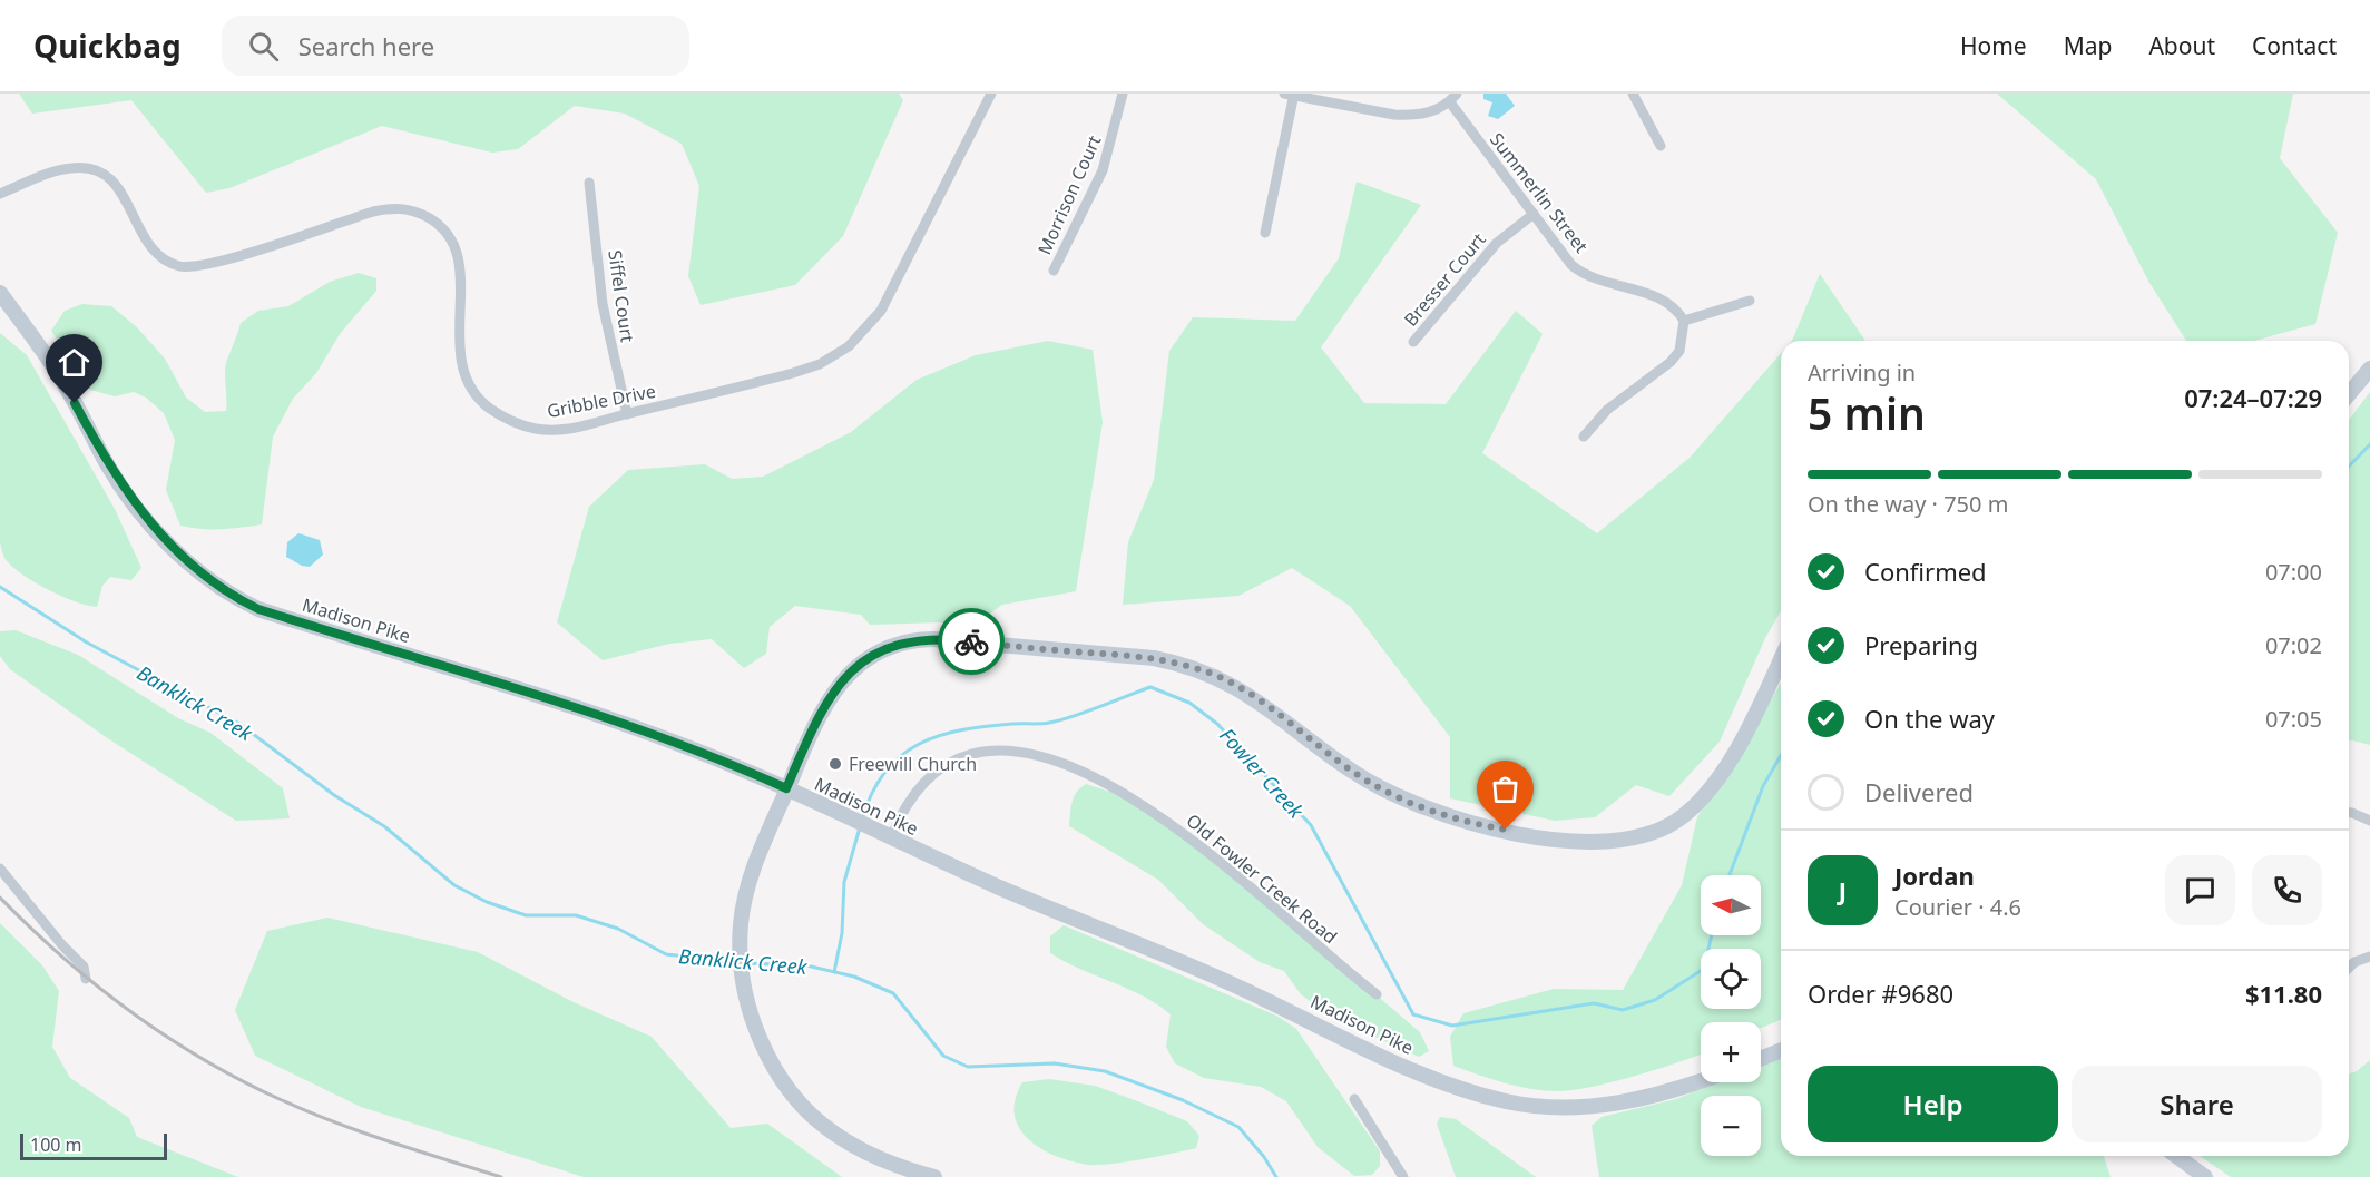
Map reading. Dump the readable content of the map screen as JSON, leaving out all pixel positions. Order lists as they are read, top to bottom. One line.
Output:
{"streets":{"street":["Summerlin Street","Morrison Court","Bresser Court","Siffel Court","Gribble Drive","Madison Pike","Old Fowler Creek Road"]},"crossings":[["Summerlin Street","Bresser Court"],["Siffel Court","Gribble Drive"],["Madison Pike","Old Fowler Creek Road"]],"water":["Banklick Creek","Fowler Creek"],"places":["Freewill Church"],"scale_bar":"100 m","north":"left","page":{"header":"Quickbag","search":"Search here","nav":["Home","Map","About","Contact"],"heading":["5 min","Arriving in","07:24–07:29"],"panel":["Jordan","Courier · 4.6","Order #9680","$11.80"],"bar":"On the way · 750 m","list":[["Confirmed","07:00"],["Preparing","07:02"],["On the way","07:05"],"Delivered"],"round":"J","map_buttons":["+","−"],"buttons":["Help","Share"],"scale":"100 m"}}
